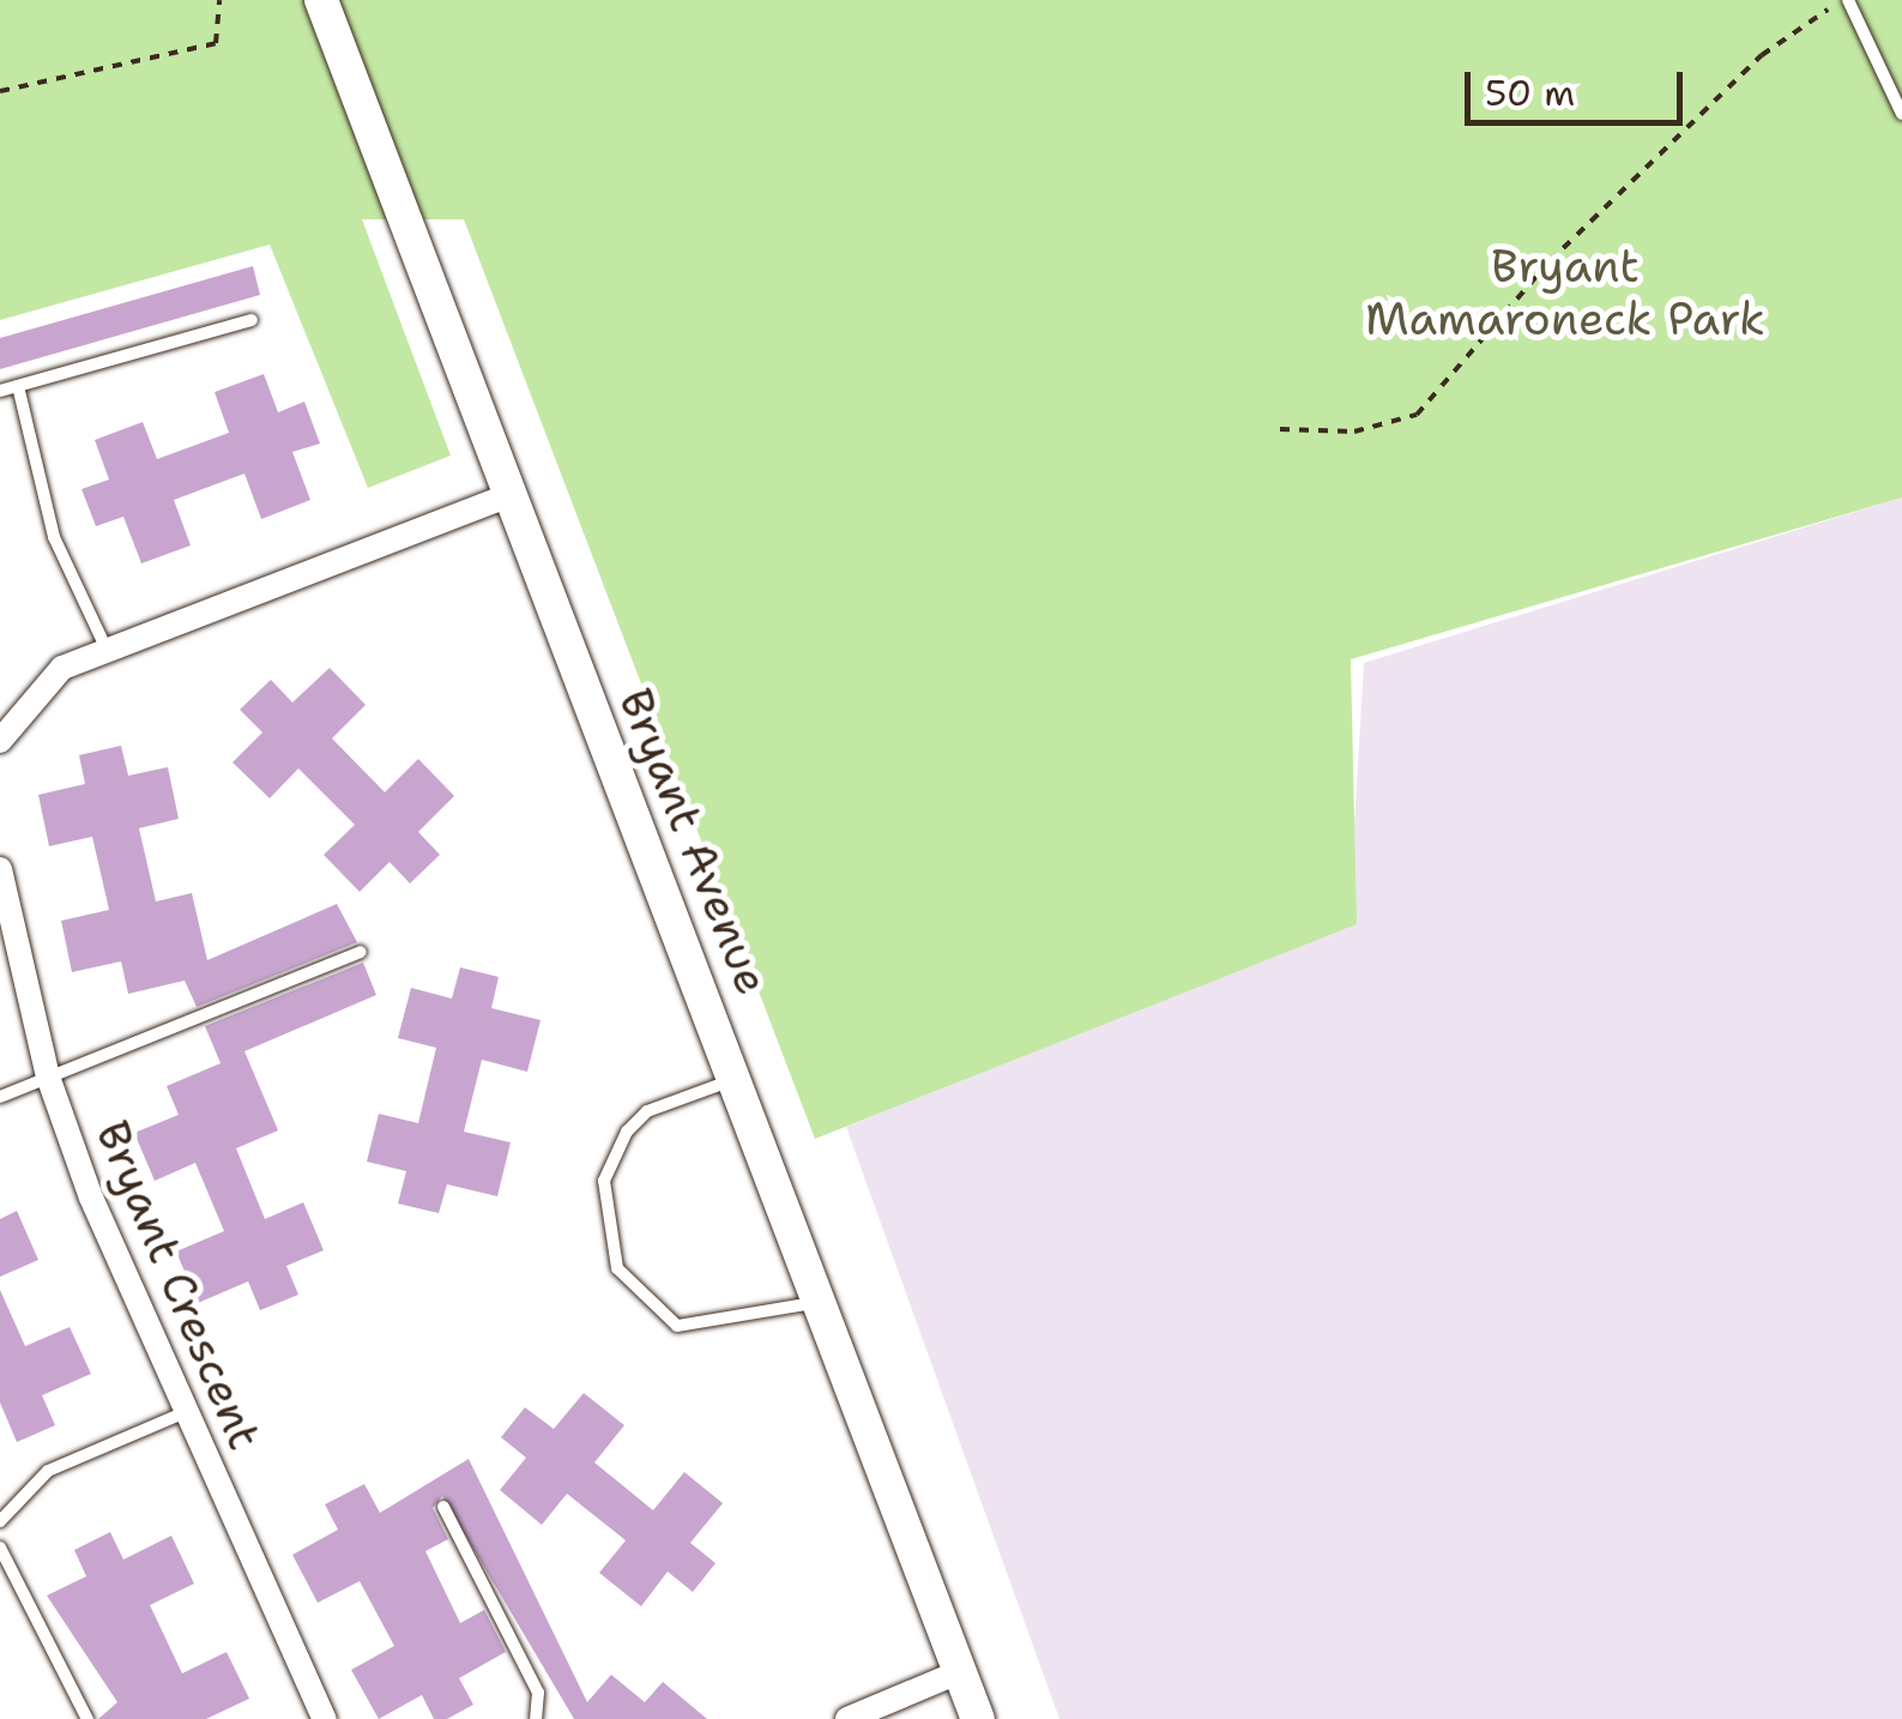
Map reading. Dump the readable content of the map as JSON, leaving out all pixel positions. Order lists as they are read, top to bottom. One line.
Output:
{"streets":{"street":["Bryant Avenue","Bryant Crescent"]},"parks":["Bryant Mamaroneck Park"],"scale_bar":"50 m"}
